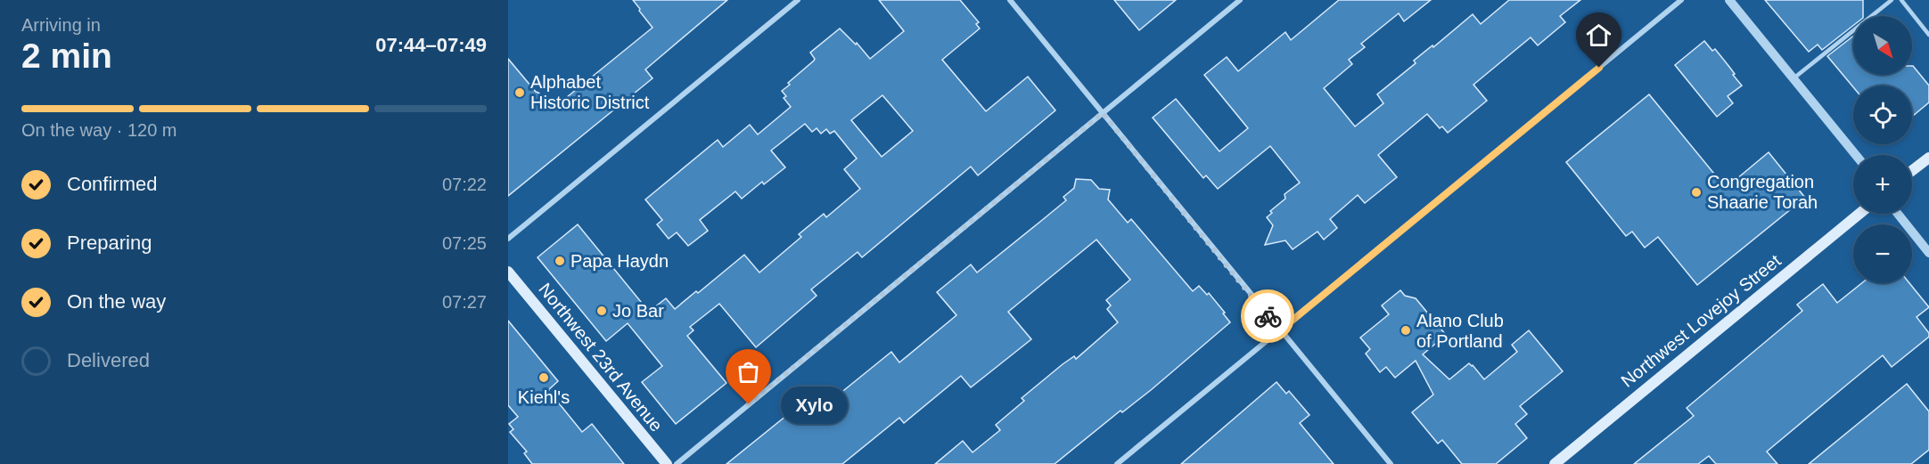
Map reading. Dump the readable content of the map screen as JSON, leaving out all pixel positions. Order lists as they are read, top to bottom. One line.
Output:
{"streets":{"main road":["Northwest Lovejoy Street","Northwest 23rd Avenue"]},"places":["Alphabet Historic District","Congregation Shaarie Torah","Papa Haydn","Jo Bar","Alano Club of Portland","Kiehl's","Xylo"],"north":"bottom right","page":{"heading":["2 min","Arriving in","07:44–07:49"],"map_buttons":["+","−"],"bar":"On the way · 120 m","list":[["Confirmed","07:22"],["Preparing","07:25"],["On the way","07:27"],"Delivered"],"bubble":"Xylo"}}
